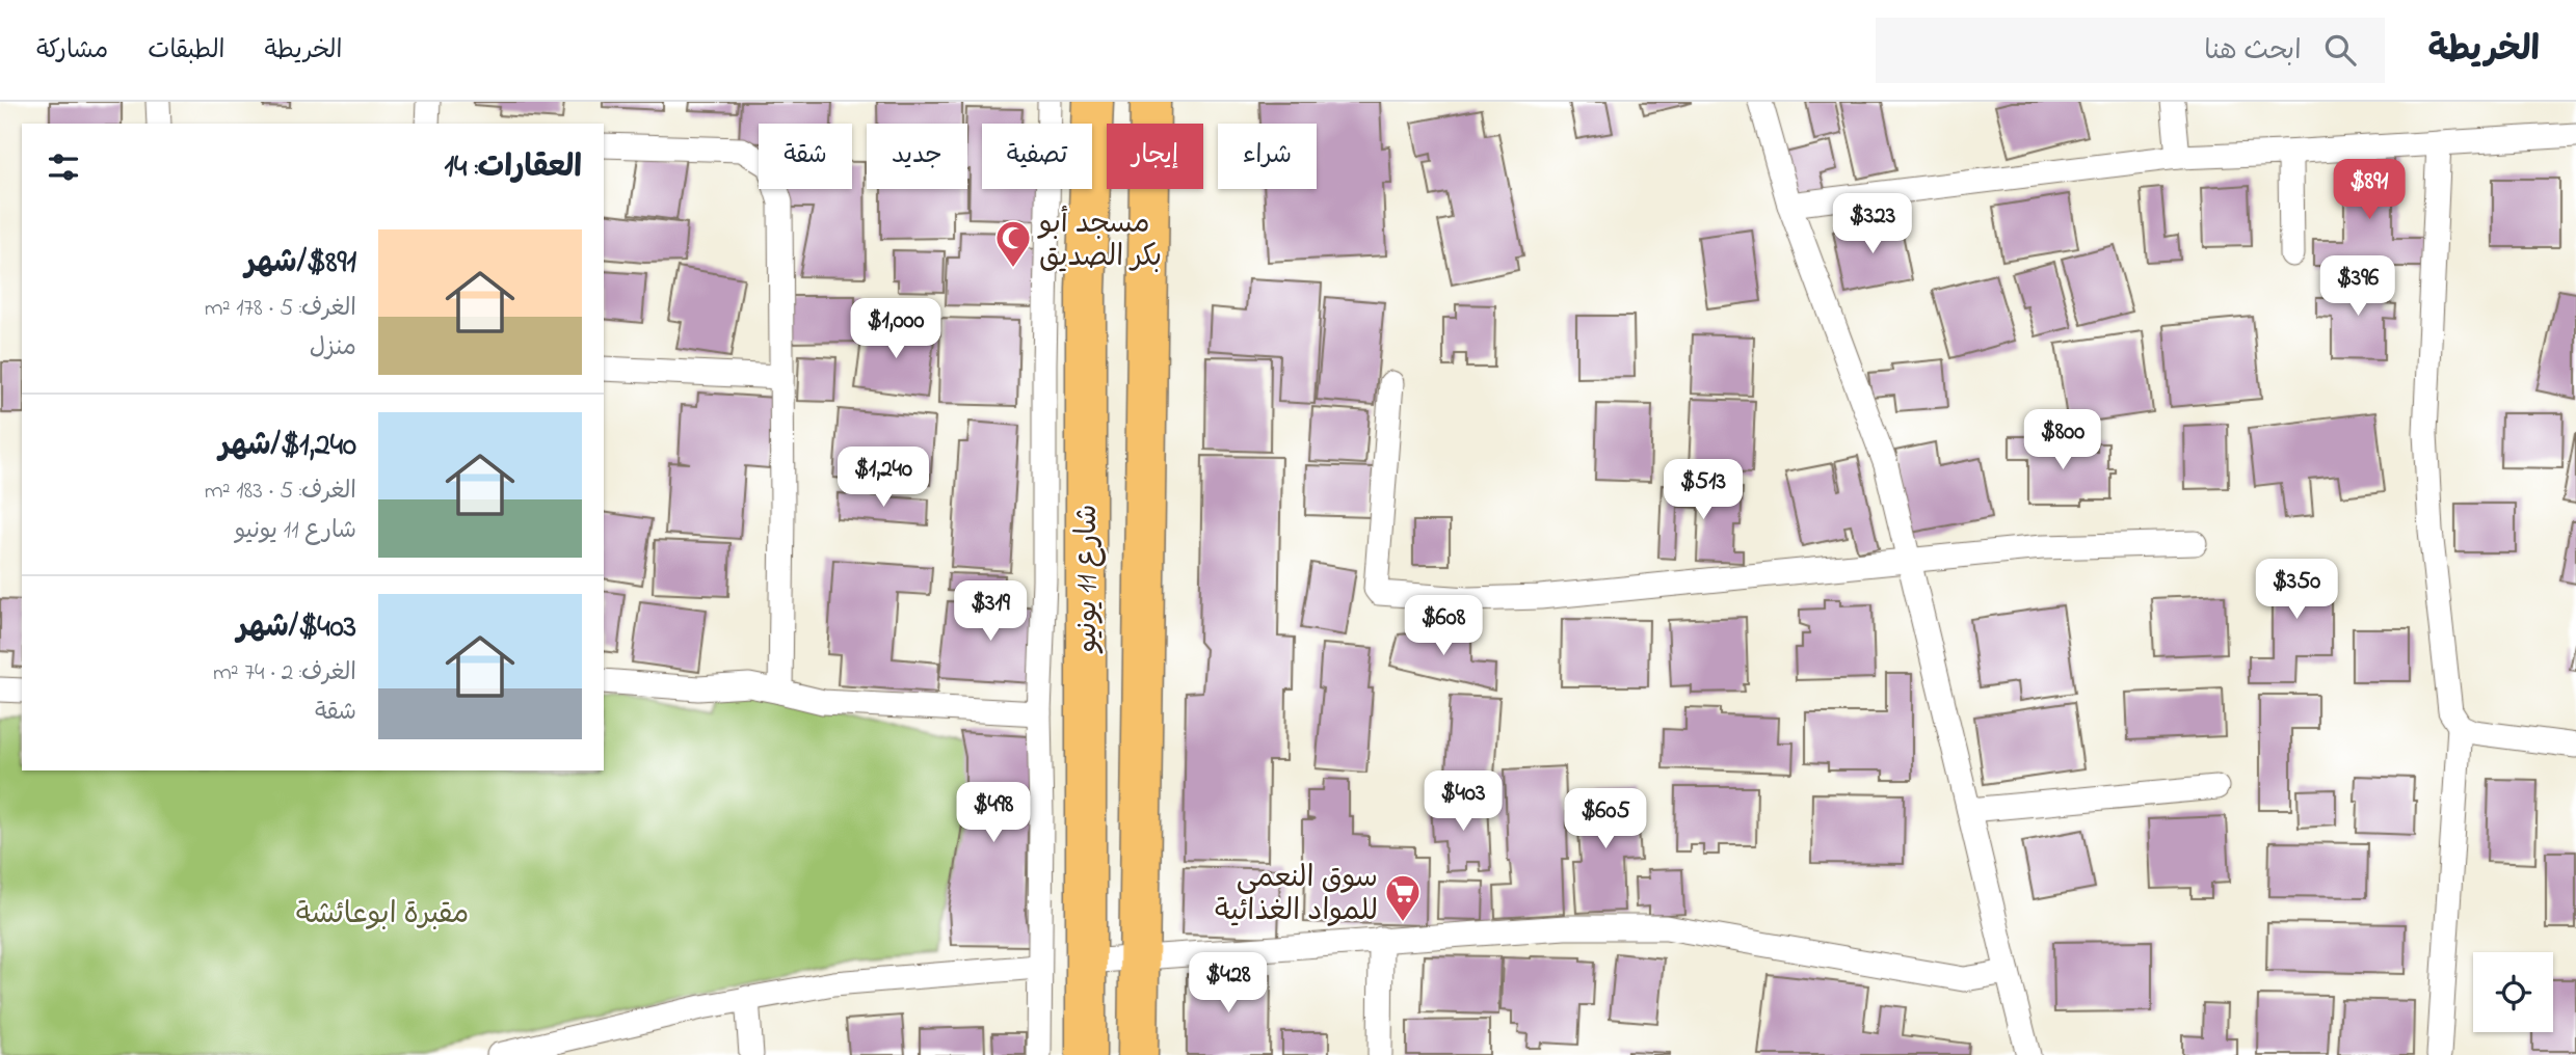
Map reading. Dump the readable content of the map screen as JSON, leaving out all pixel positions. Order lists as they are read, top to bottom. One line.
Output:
{"streets":{"highway":["شارع 11 يونيو"]},"parks":["مقبرة ابوعائشة"],"places":{"mosque":["مسجد أبو بكر الصديق"],"supermarket":["سوق النعمي للمواد الغذائية"]},"page":{"header":"الخريطة","search":"ابحث هنا","nav":["الخريطة","الطبقات","مشاركة"],"chip":["شراء","إيجار","تصفية","جديد","شقة"],"heading":"العقارات: 14","price":["$891","$323","$396","$1,000","$800","$1,240","$513","$350","$319","$608","$403","$498","$605","$428"],"list":[{"name":"$891/شهر","note":"الغرف: 5 · 178 m² · منزل"},{"name":"$1,240/شهر","note":"الغرف: 5 · 183 m² · شارع 11 يونيو"},{"name":"$403/شهر","note":"الغرف: 2 · 74 m² · شقة"}]}}
